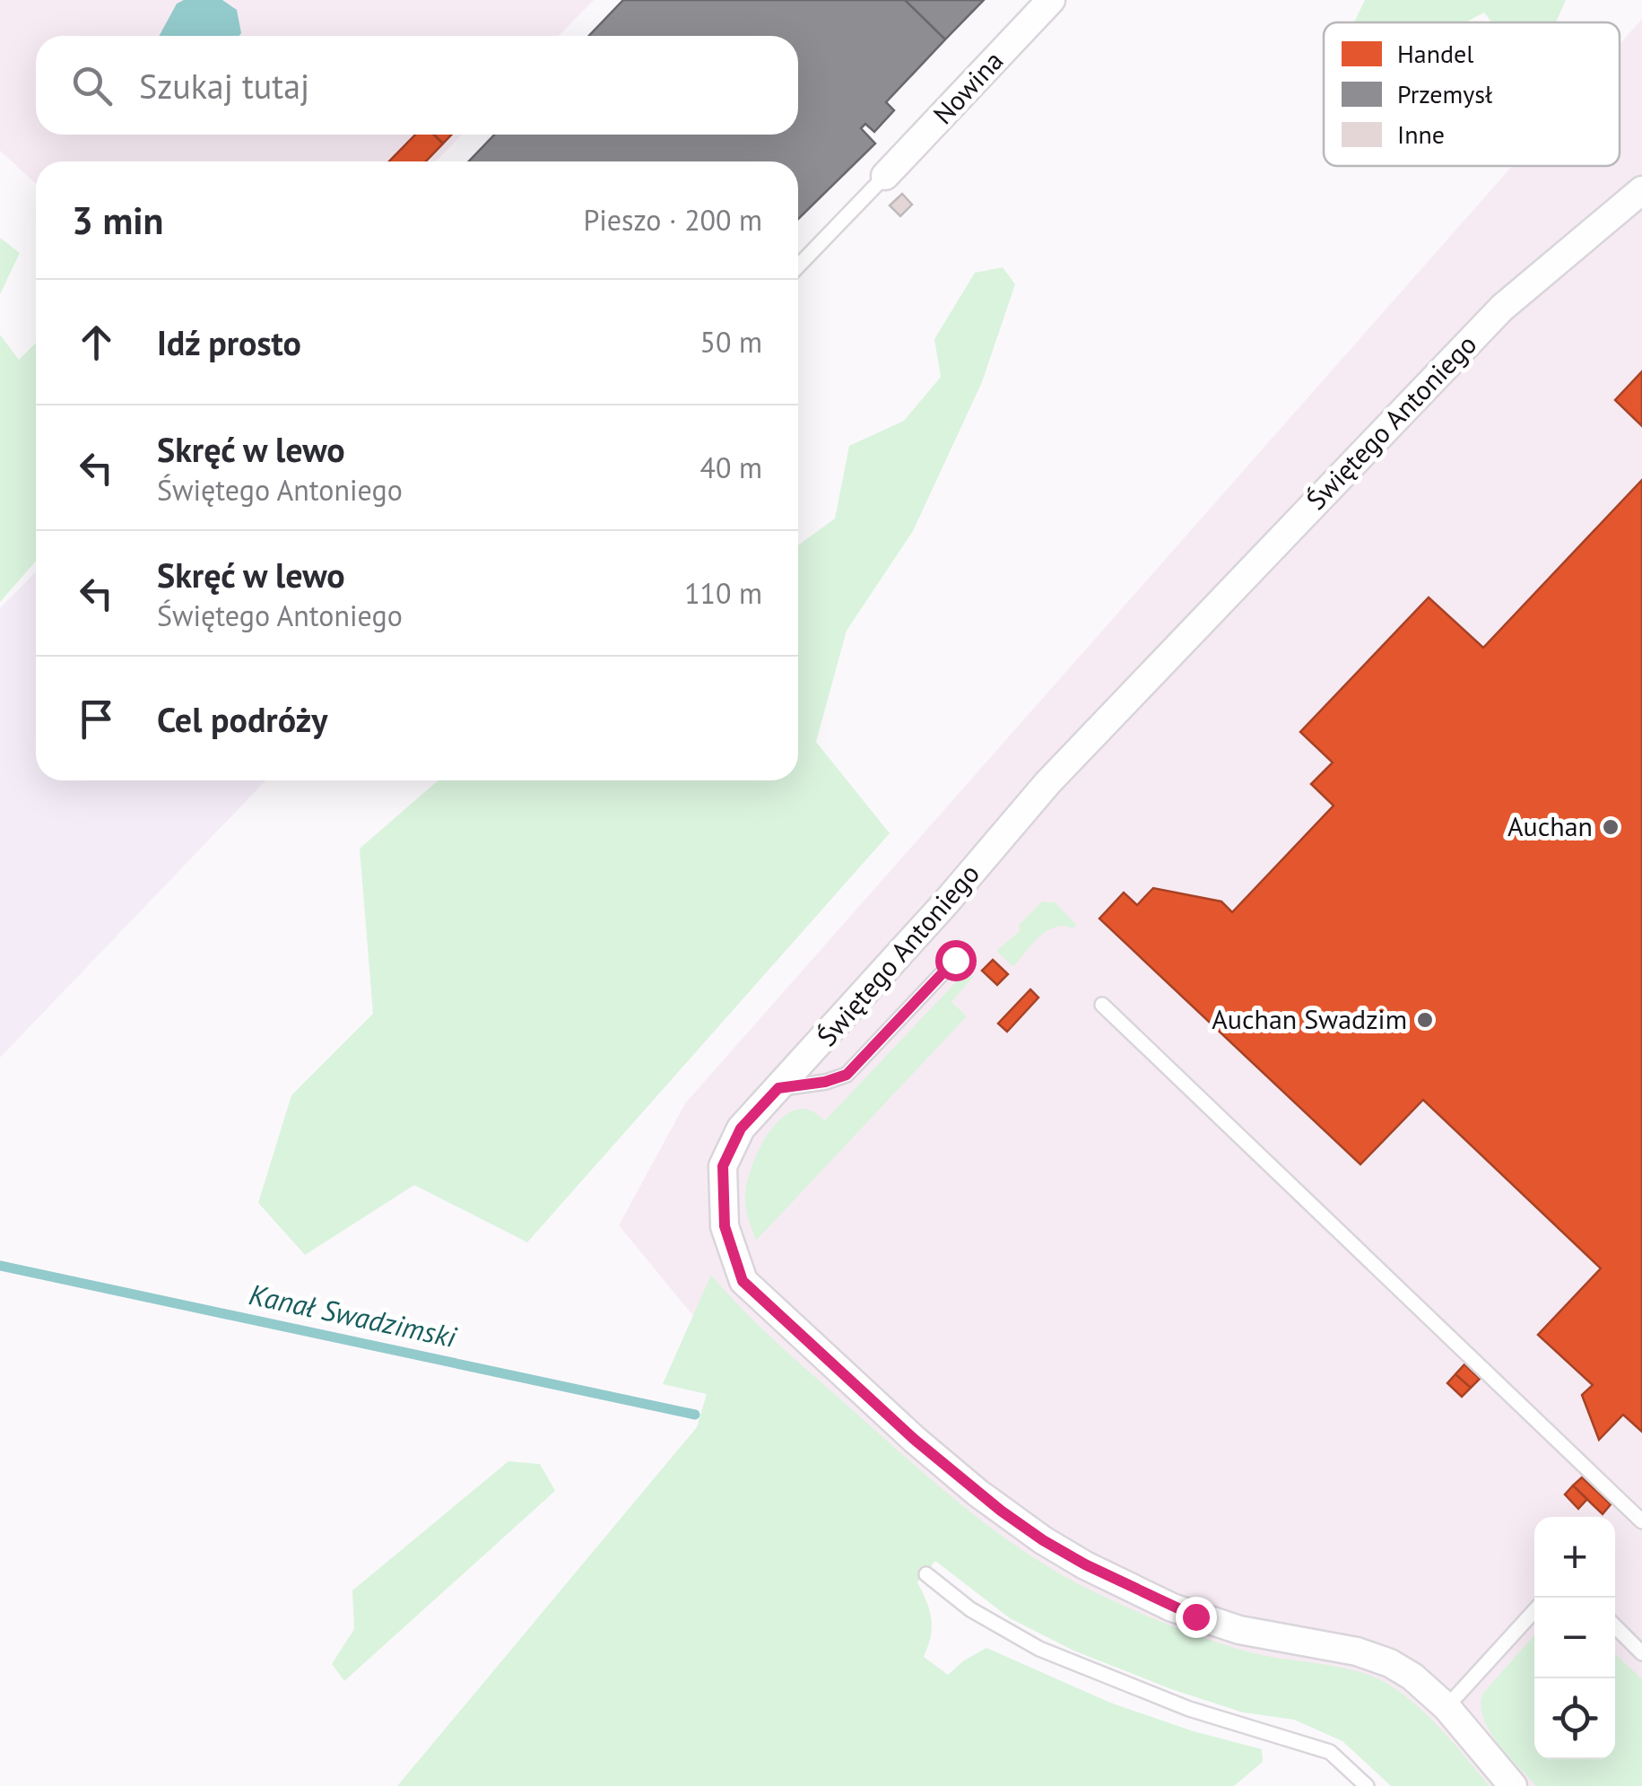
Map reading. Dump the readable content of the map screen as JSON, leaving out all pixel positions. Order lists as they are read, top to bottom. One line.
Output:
{"streets":{"street":["Nowina","Świętego Antoniego"]},"water":["Kanał Swadzimski"],"places":["Auchan","Auchan Swadzim"],"legend":["Handel","Przemysł","Inne"],"page":{"search":"Szukaj tutaj","heading":["3 min","Pieszo · 200 m"],"list":[["Idź prosto","50 m"],["Skręć w lewo","Świętego Antoniego","40 m"],["Skręć w lewo","Świętego Antoniego","110 m"],"Cel podróży"],"map_buttons":["+","−"]}}
